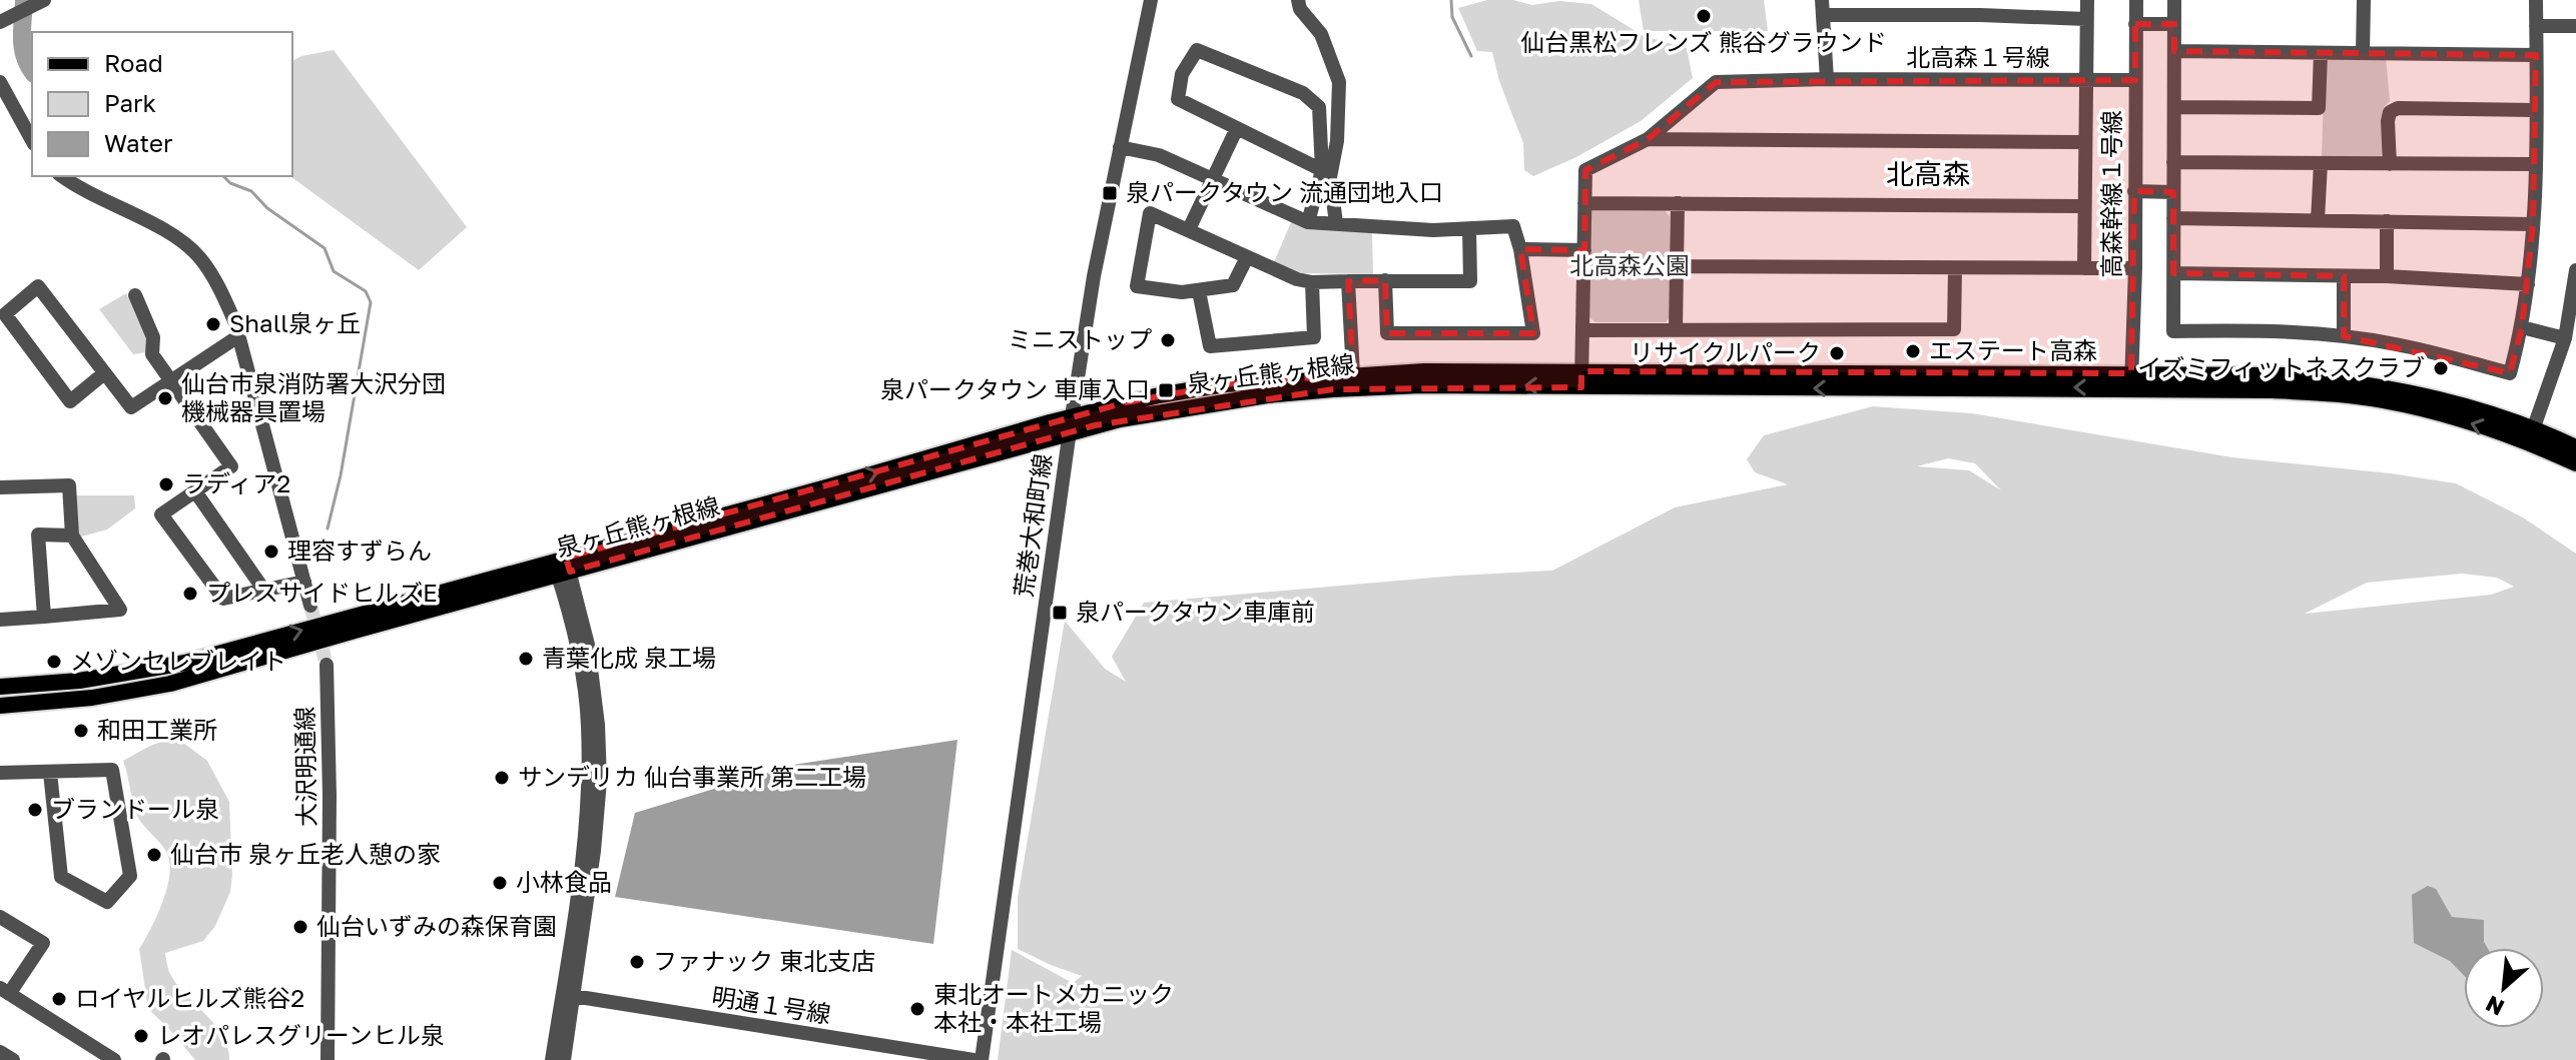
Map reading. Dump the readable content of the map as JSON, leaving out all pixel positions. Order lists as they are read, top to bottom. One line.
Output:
{"streets":{"main road":["泉ヶ丘熊ヶ根線"],"street":["北高森１号線","高森幹線１号線","荒巻大和町線","大沢明通線","明通１号線"]},"crossings":[["北高森１号線","高森幹線１号線"],["北高森１号線","泉ヶ丘熊ヶ根線"],["高森幹線１号線","泉ヶ丘熊ヶ根線"],["泉ヶ丘熊ヶ根線","荒巻大和町線"]],"districts":["北高森"],"parks":["北高森公園"],"places":{"other":["仙台黒松フレンズ 熊谷グラウンド","Shall泉ヶ丘","ミニストップ","エステート高森","リサイクルパーク","イズミフィットネスクラブ","仙台市泉消防署大沢分団 機械器具置場","ラディア2","理容すずらん","プレスサイドヒルズE","青葉化成 泉工場","メゾンセレブレイト","和田工業所","サンデリカ 仙台事業所 第二工場","ブランドール泉","仙台市 泉ヶ丘老人憩の家","小林食品","仙台いずみの森保育園","ファナック 東北支店","ロイヤルヒルズ熊谷2","東北オートメカニック 本社・本社工場","レオパレスグリーンヒル泉"],"transit":["泉パークタウン 流通団地入口","泉パークタウン 車庫入口","泉パークタウン車庫前"]},"legend":["Road","Park","Water"],"north":"bottom left"}
